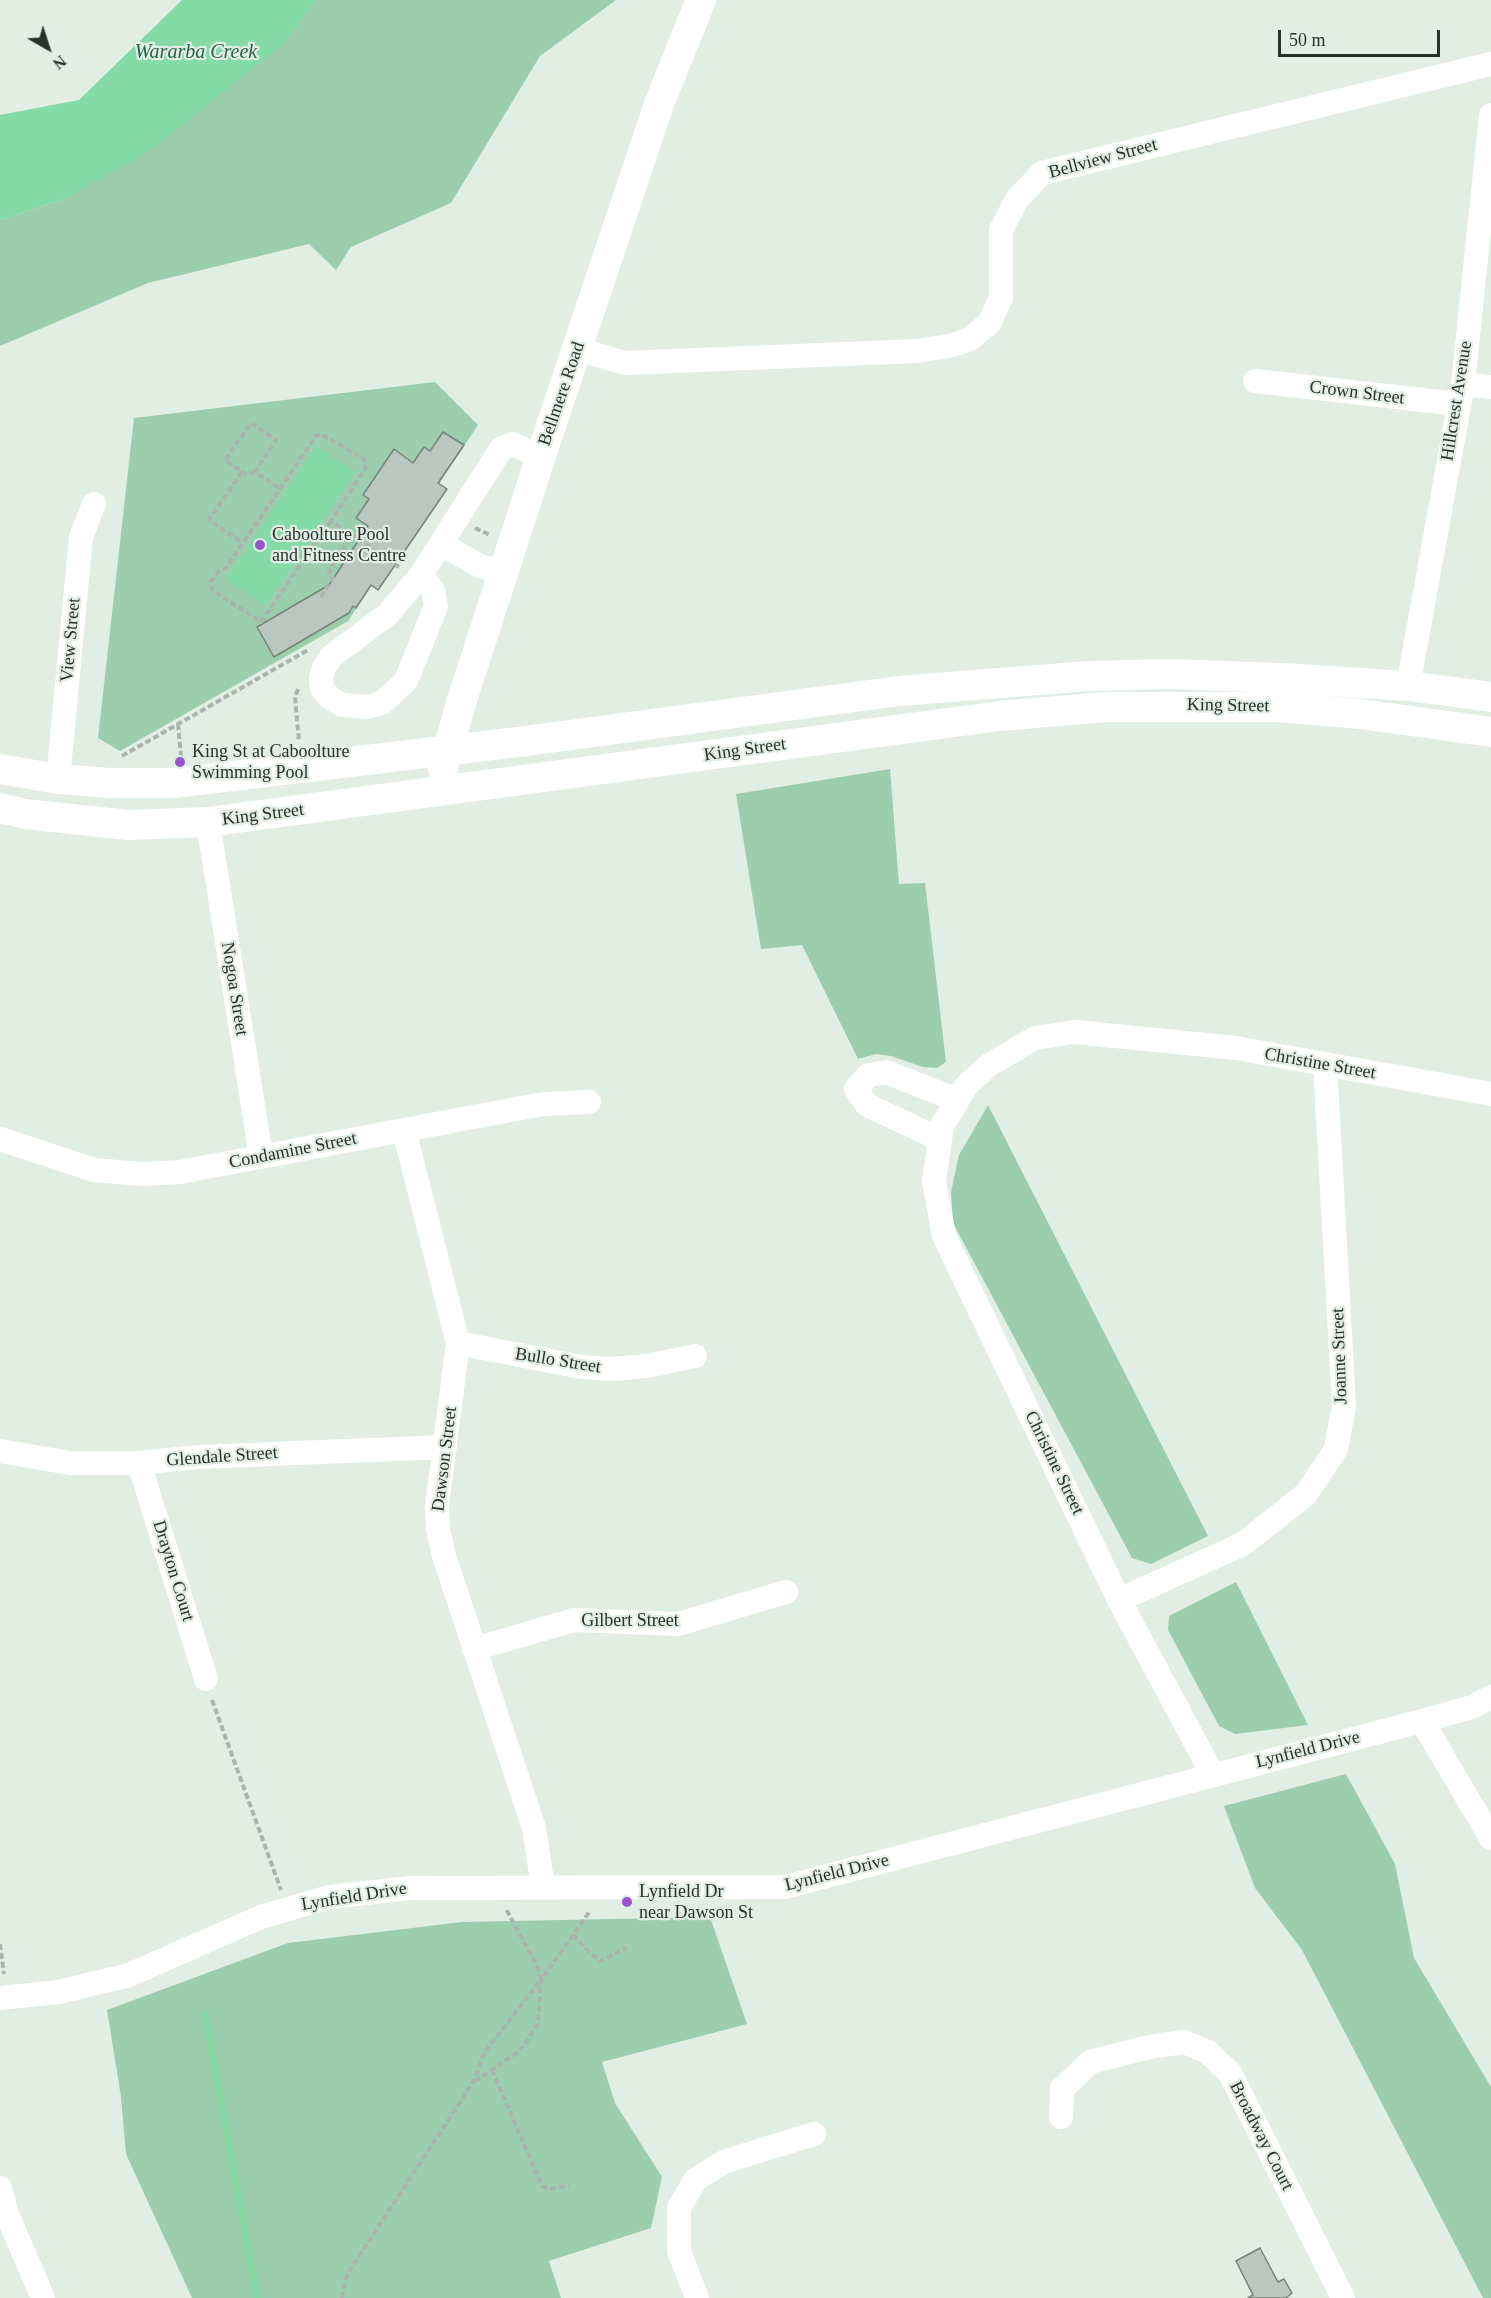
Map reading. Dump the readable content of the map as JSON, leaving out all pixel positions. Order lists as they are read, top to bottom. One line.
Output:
{"streets":{"main road":["Bellmere Road","King Street"],"street":["Bellview Street","Crown Street","Hillcrest Avenue","View Street","Nogoa Street","Christine Street","Condamine Street","Joanne Street","Bullo Street","Glendale Street","Dawson Street","Drayton Court","Gilbert Street","Lynfield Drive","Broadway Court"]},"crossings":[["Bellview Street","Bellmere Road"],["Crown Street","Hillcrest Avenue"],["Bellmere Road","King Street"],["Hillcrest Avenue","King Street"],["View Street","King Street"],["King Street","Nogoa Street"],["Nogoa Street","Condamine Street"],["Christine Street","Joanne Street"],["Christine Street","Lynfield Drive"],["Condamine Street","Dawson Street"],["Bullo Street","Dawson Street"],["Glendale Street","Dawson Street"],["Glendale Street","Drayton Court"],["Dawson Street","Gilbert Street"],["Dawson Street","Lynfield Drive"]],"water":["Wararba Creek"],"places":["Caboolture Pool and Fitness Centre","King St at Caboolture Swimming Pool","Lynfield Dr near Dawson St"],"scale_bar":"50 m","north":"bottom right"}
